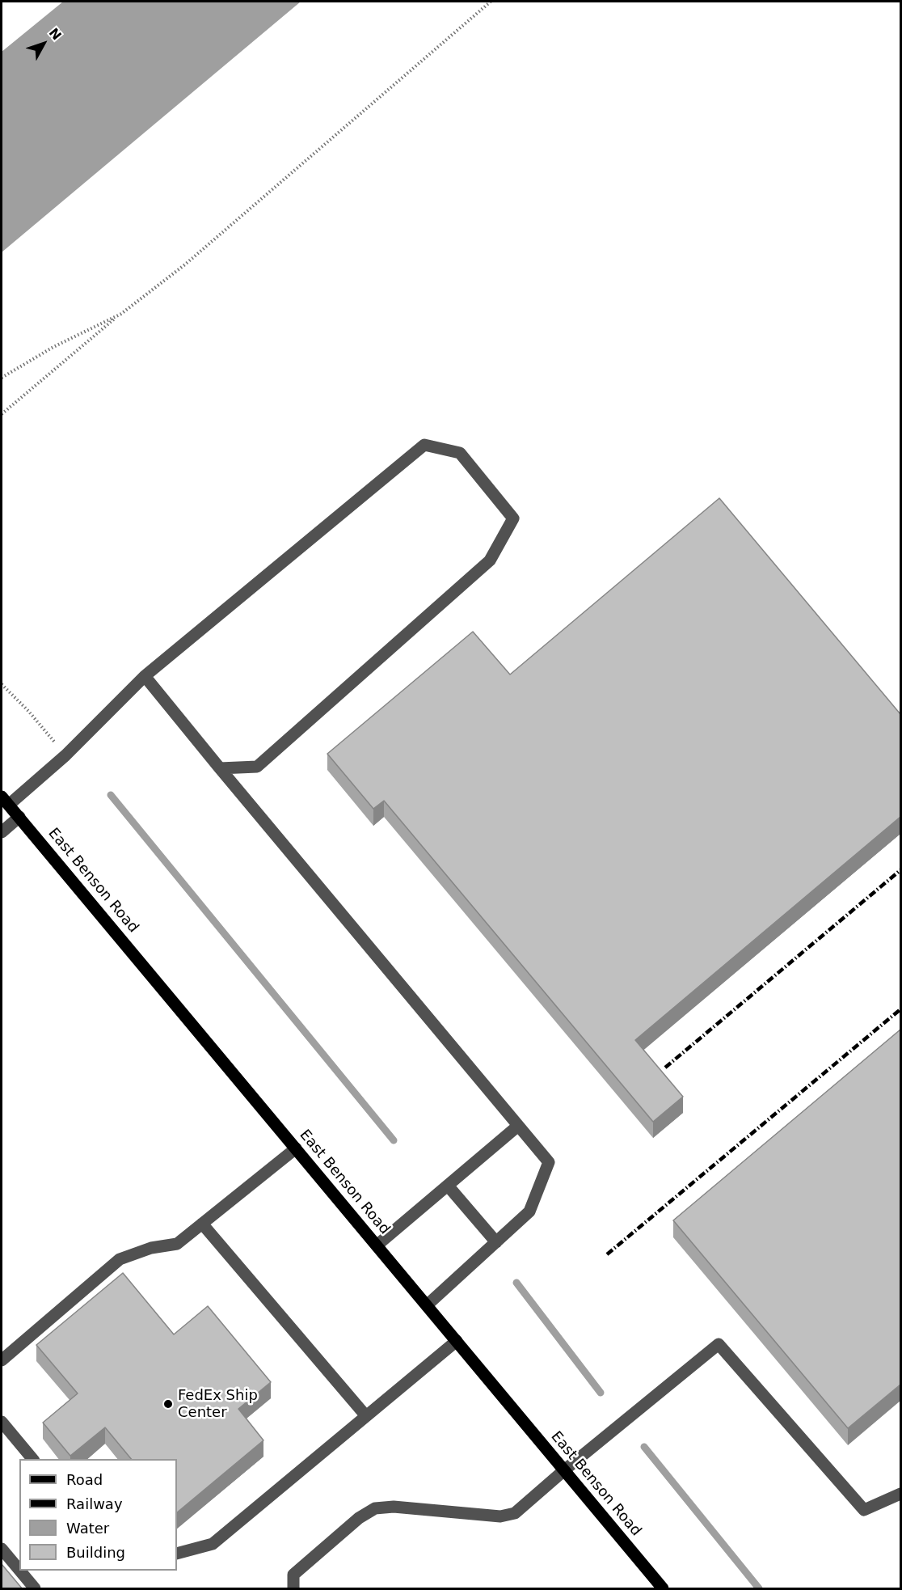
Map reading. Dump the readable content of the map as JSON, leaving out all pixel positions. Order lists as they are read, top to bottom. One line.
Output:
{"streets":{"main road":["East Benson Road"]},"places":["FedEx Ship Center"],"legend":["Road","Railway","Water","Building"],"north":"top right"}
